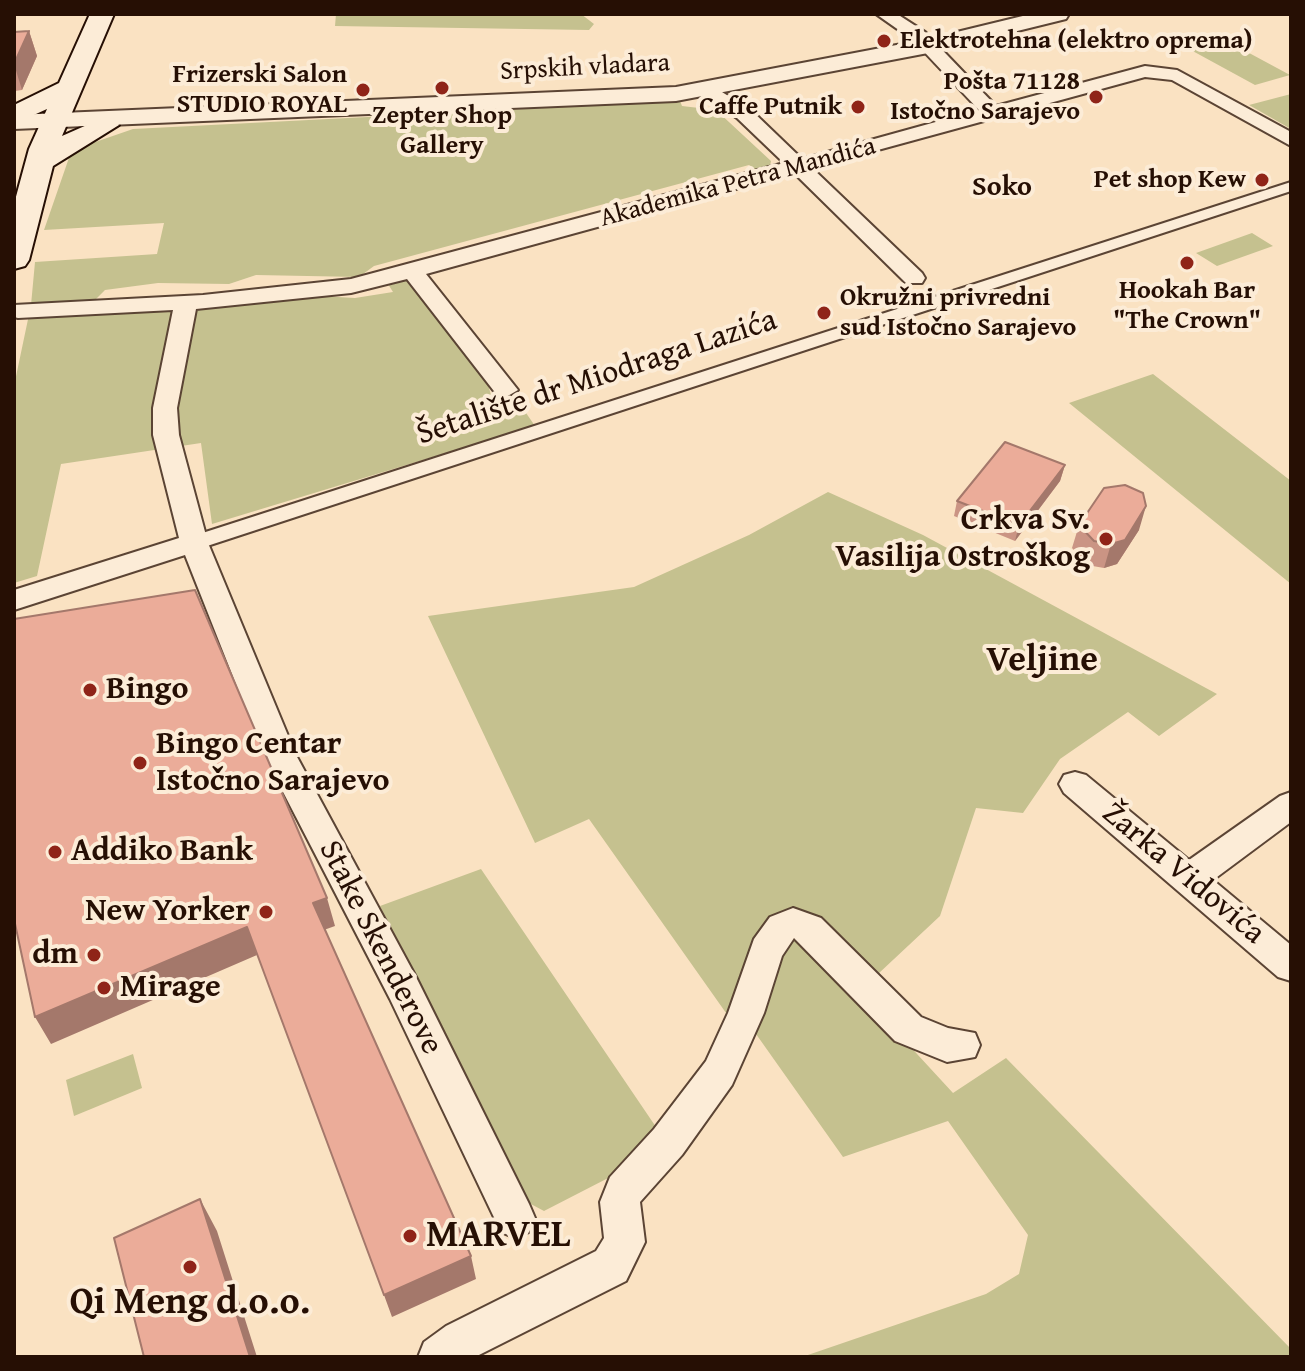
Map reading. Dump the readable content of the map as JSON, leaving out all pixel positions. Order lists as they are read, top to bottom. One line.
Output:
{"streets":{"street":["Srpskih vladara","Akademika Petra Mandića","Šetalište dr Miodraga Lazića","Žarka Vidovića","Stake Skenderove"]},"crossings":[["Akademika Petra Mandića","Stake Skenderove"],["Šetalište dr Miodraga Lazića","Stake Skenderove"]],"districts":["Soko","Veljine"],"places":["Elektrotehna (elektro oprema)","Zepter Shop Gallery","Frizerski Salon STUDIO ROYAL","Pošta 71128 Istočno Sarajevo","Caffe Putnik","Pet shop Kew","Hookah Bar \"The Crown\"","Okružni privredni sud Istočno Sarajevo","Crkva Sv. Vasilija Ostroškog","Bingo","Bingo Centar Istočno Sarajevo","Addiko Bank","New Yorker","dm","Mirage","MARVEL","Qi Meng d.o.o."]}
